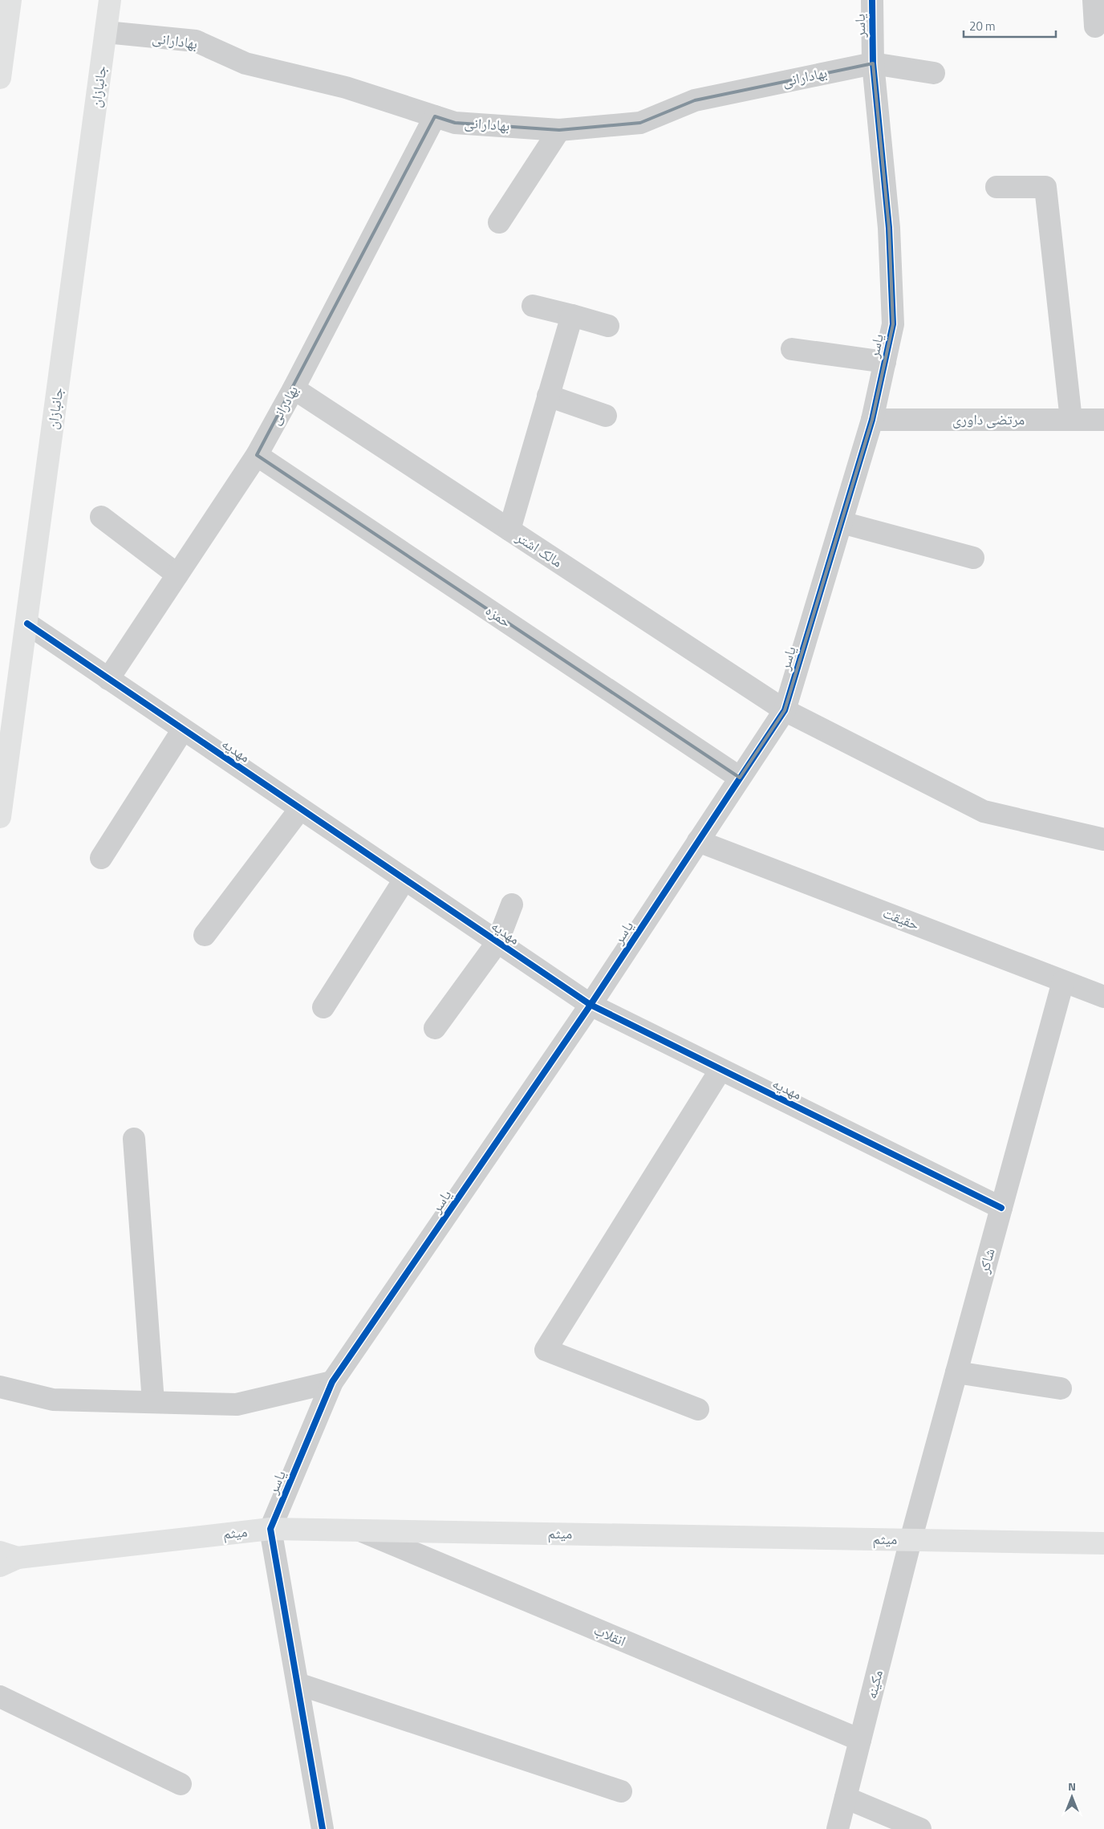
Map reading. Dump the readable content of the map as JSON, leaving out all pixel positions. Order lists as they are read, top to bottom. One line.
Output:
{"streets":{"main road":["جانبازان","میثم"],"street":["یاسر","بهادارانی","بهادرانی","مرتضی داوری","مالک اشتر","حمزه","مهدیه","حقیقت","شاکر","انقلاب","مکینه"]},"crossings":[["یاسر","بهادارانی"],["یاسر","مرتضی داوری"],["یاسر","مالک اشتر"],["یاسر","حمزه"],["یاسر","مهدیه"],["یاسر","حقیقت"],["یاسر","میثم"],["بهادارانی","جانبازان"],["بهادارانی","بهادرانی"],["جانبازان","مهدیه"],["بهادرانی","مالک اشتر"],["بهادرانی","حمزه"],["بهادرانی","مهدیه"],["مهدیه","شاکر"],["حقیقت","شاکر"],["شاکر","میثم"],["شاکر","مکینه"],["میثم","انقلاب"],["میثم","مکینه"],["انقلاب","مکینه"]],"scale_bar":"20 m","north":"top"}
